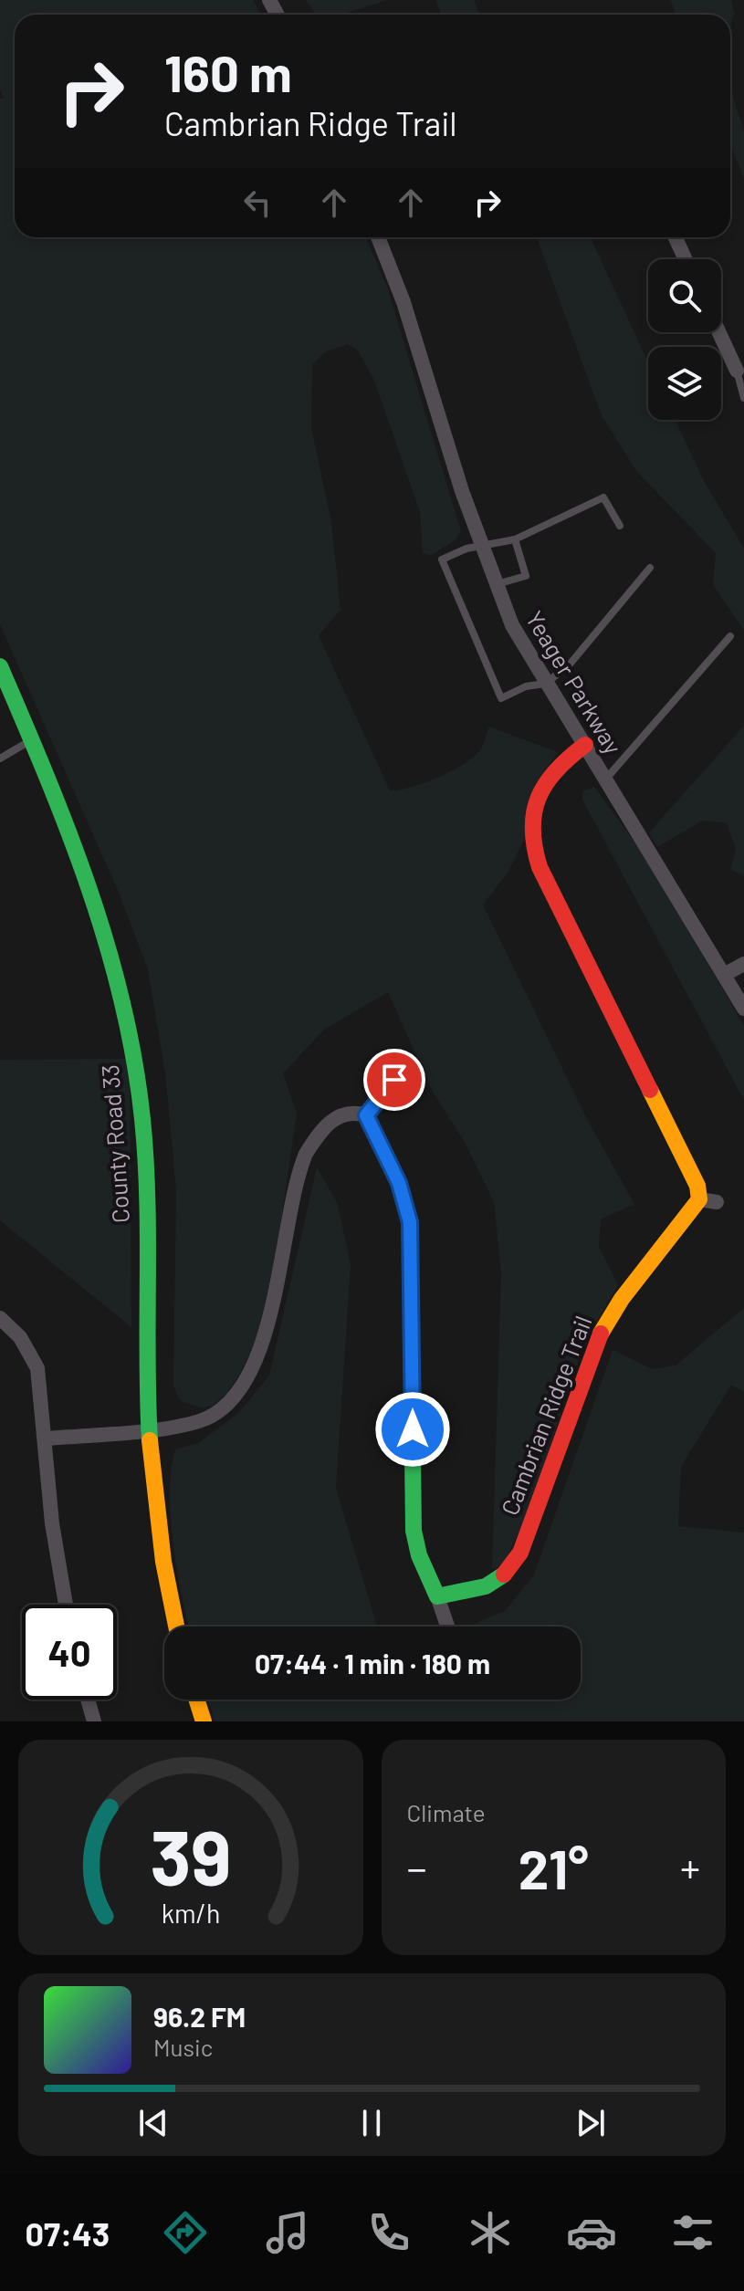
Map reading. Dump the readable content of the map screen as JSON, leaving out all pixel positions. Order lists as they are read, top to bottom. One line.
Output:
{"streets":{"street":["Yeager Parkway","County Road 33","Cambrian Ridge Trail"]},"page":{"turn":["160 m","Cambrian Ridge Trail"],"limit":"40","trip":"07:44 · 1 min · 180 m","tile":"Climate","heat":["−","21°","+"],"song":["96.2 FM","Music"],"tabs":"07:43","gauge":["39","km/h"]}}
